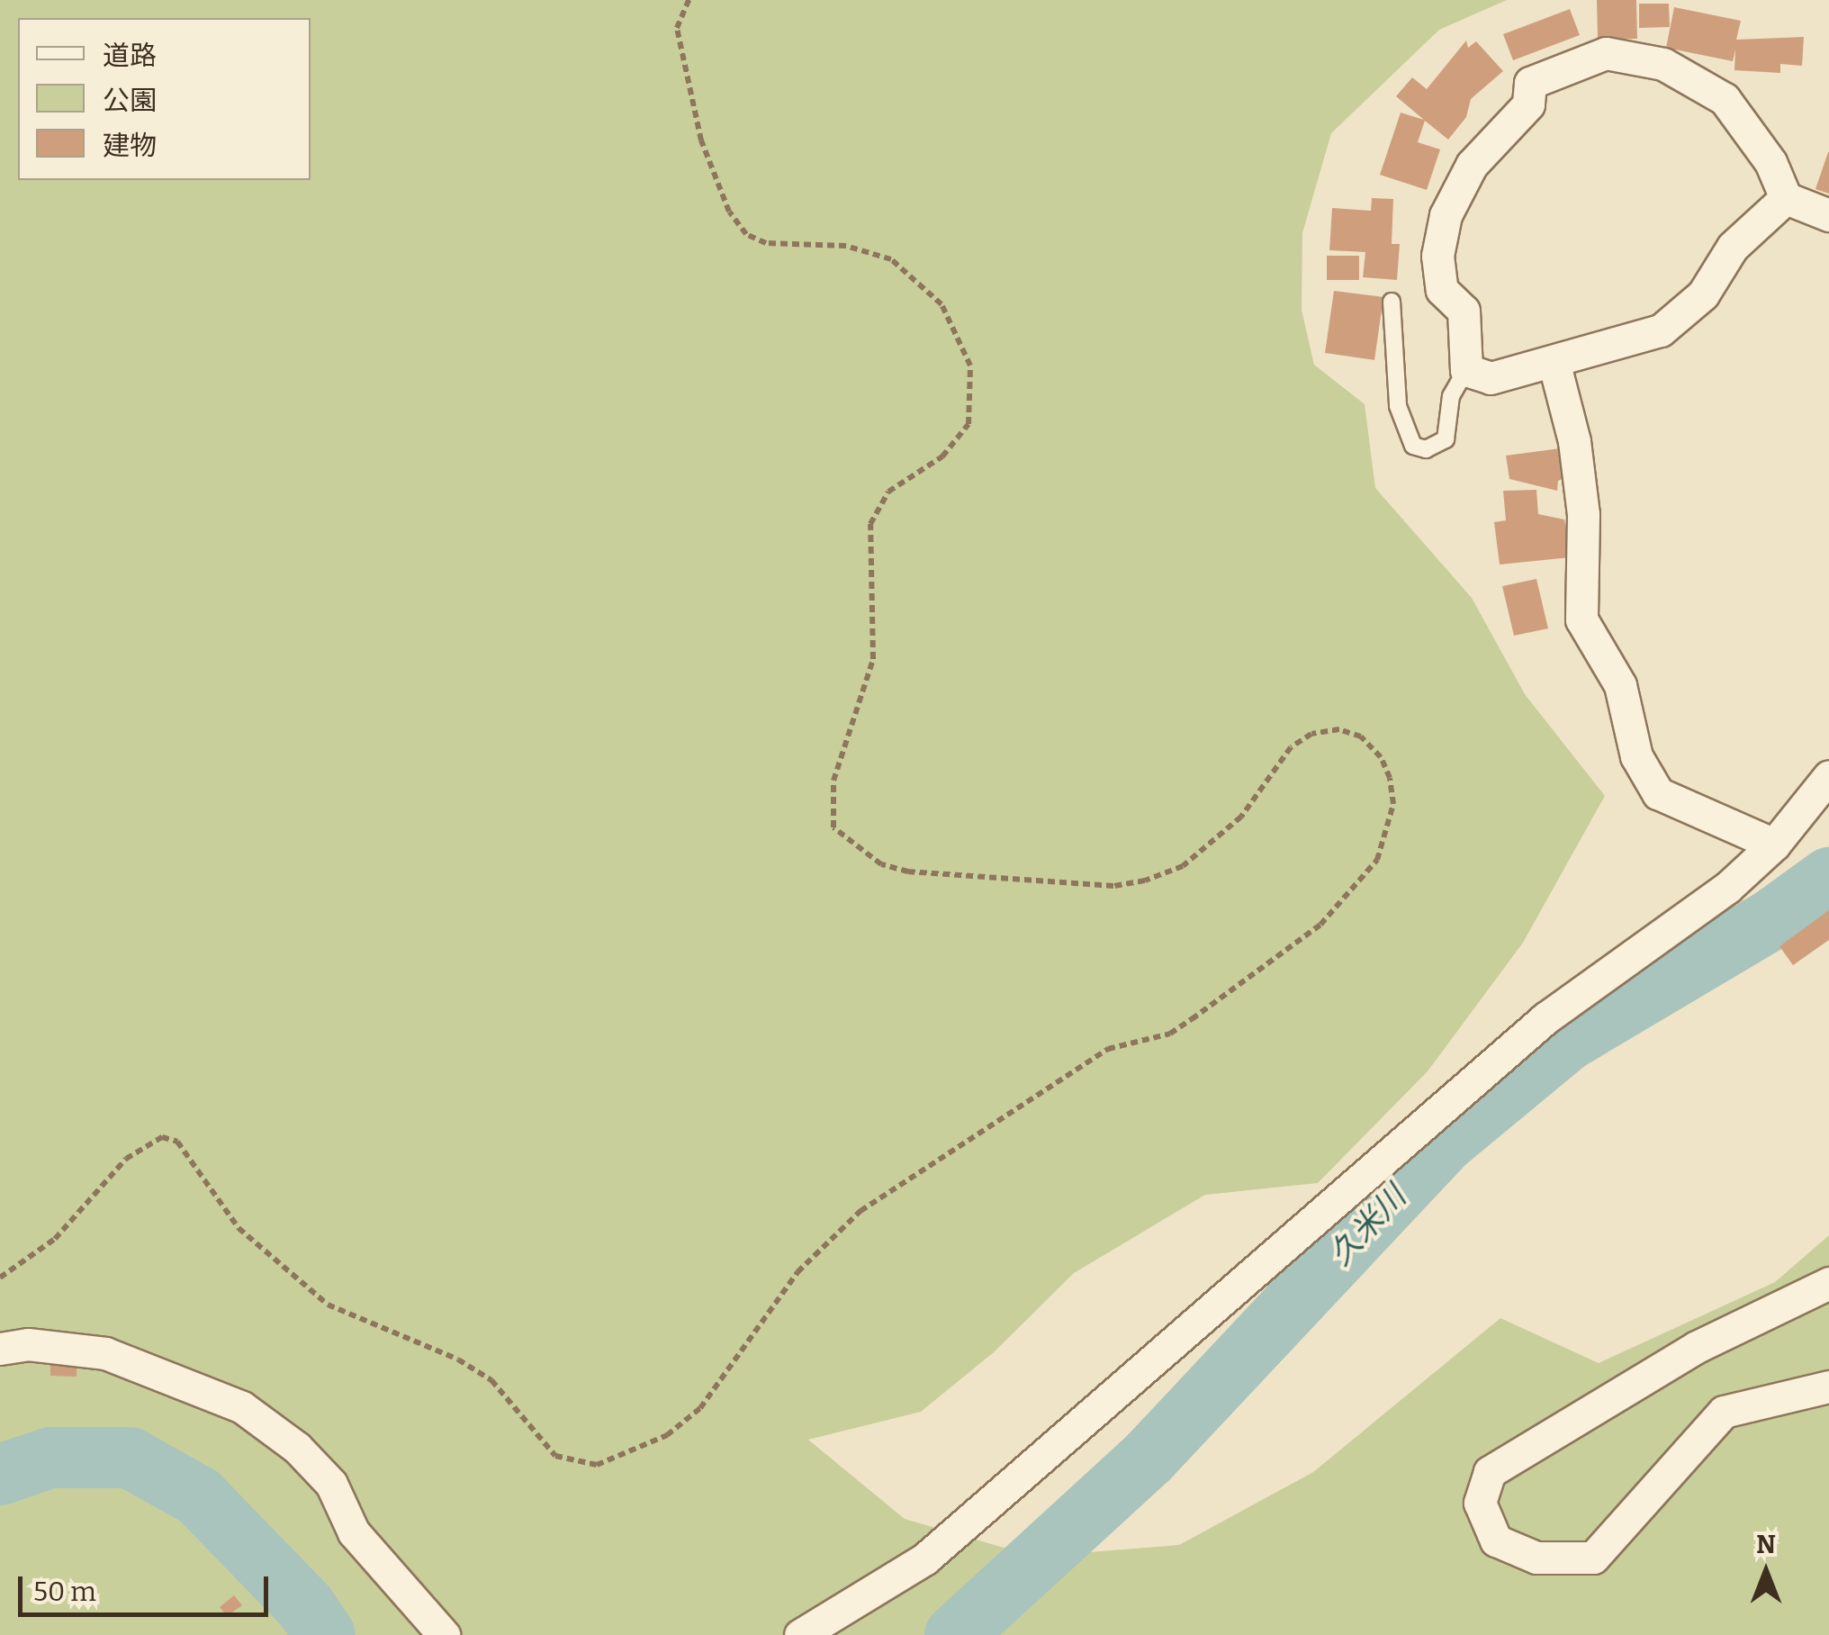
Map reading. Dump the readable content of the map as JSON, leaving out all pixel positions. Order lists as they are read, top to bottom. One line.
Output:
{"water":["久米川"],"legend":["道路","公園","建物"],"scale_bar":"50 m","north":"top"}
